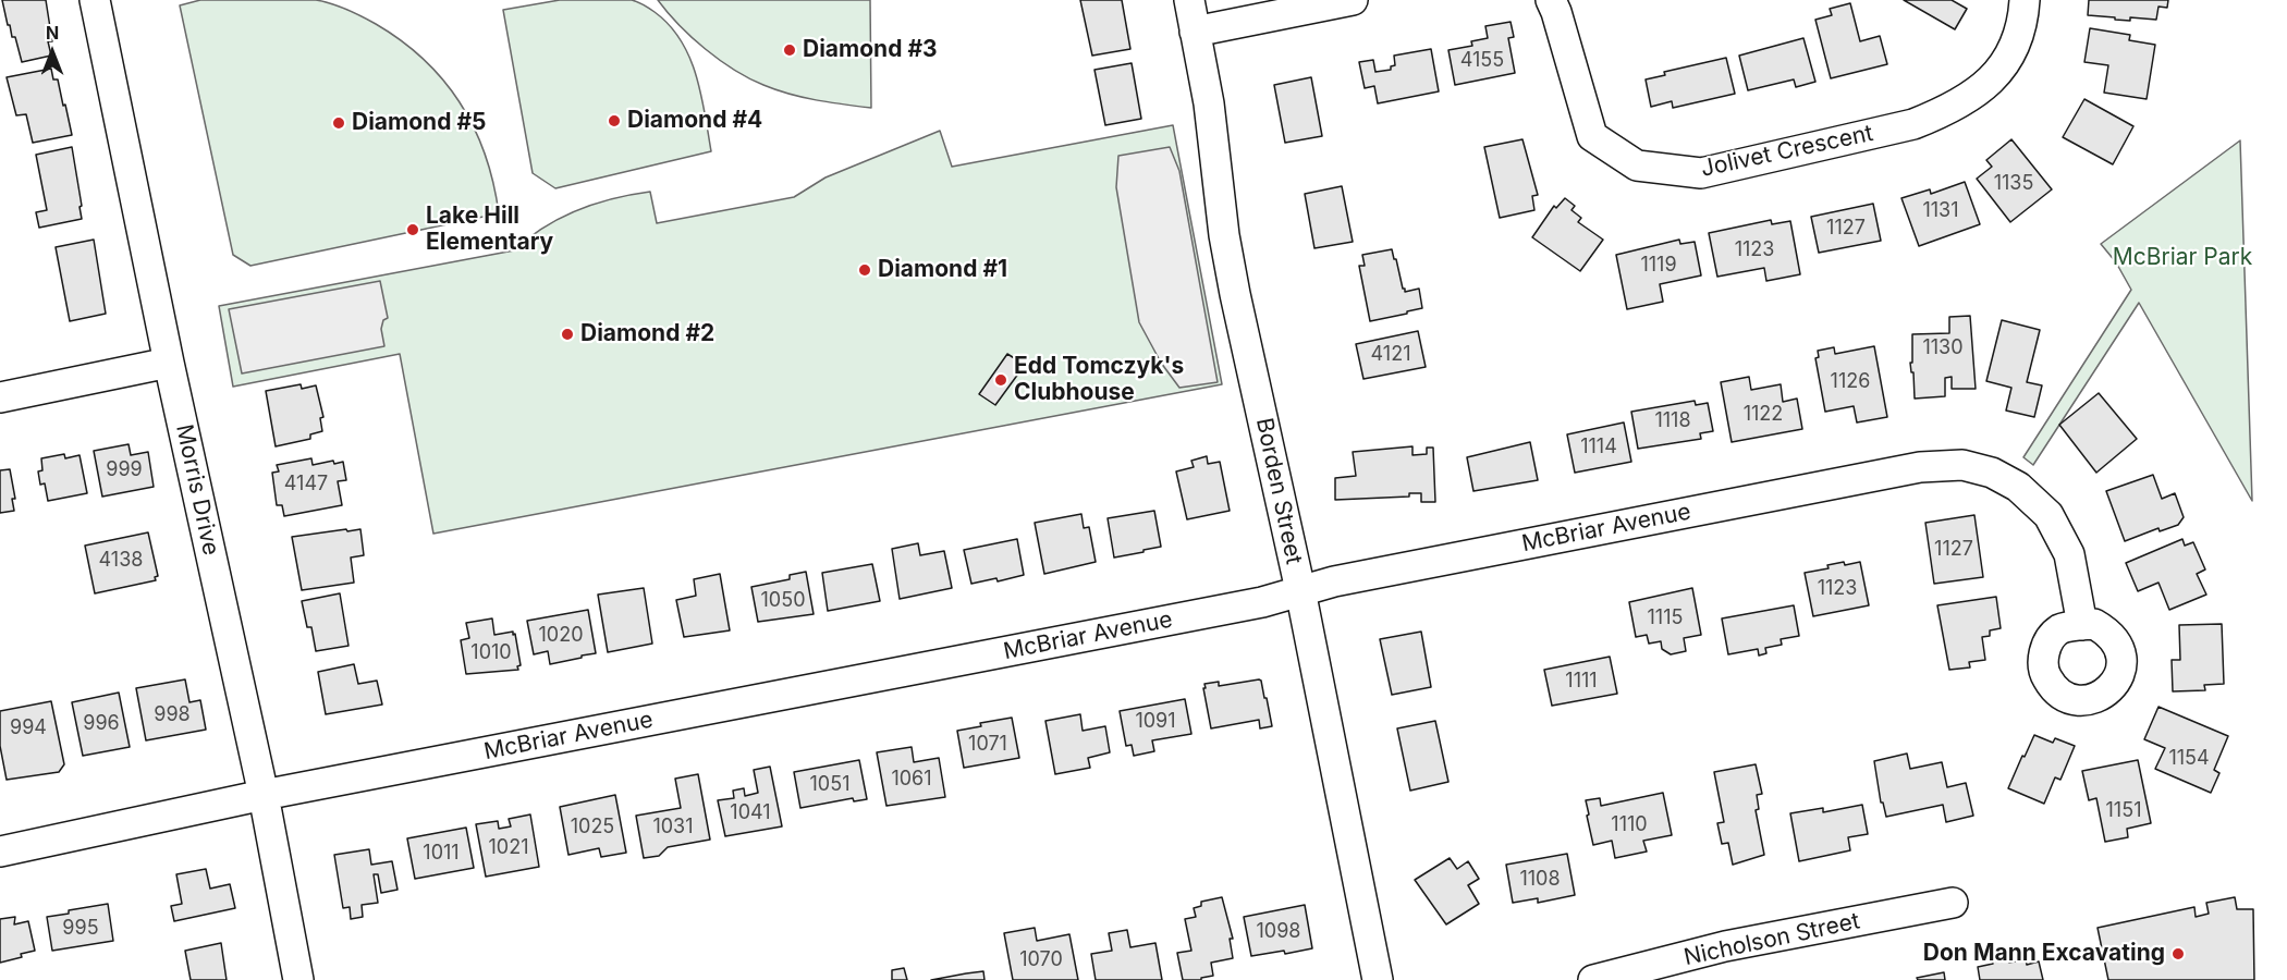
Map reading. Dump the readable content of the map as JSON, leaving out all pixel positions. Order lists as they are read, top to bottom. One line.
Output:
{"streets":{"street":["Jolivet Crescent","Morris Drive","Borden Street","McBriar Avenue","Nicholson Street"]},"crossings":[["Morris Drive","McBriar Avenue"],["Borden Street","McBriar Avenue"]],"parks":["McBriar Park"],"places":["Diamond #3","Diamond #4","Diamond #5","Lake Hill Elementary","Diamond #1","Diamond #2","Edd Tomczyk's Clubhouse","Don Mann Excavating"],"house_numbers":["4155","1135","1131","1127","1123","1119","1130","4121","1126","1122","1118","1114","999","4147","1127","4138","1123","1050","1115","1020","1010","1111","998","1091","996","994","1071","1154","1061","1051","1151","1041","1110","1025","1031","1021","1011","1108","995","1098","1070"],"north":"top"}
